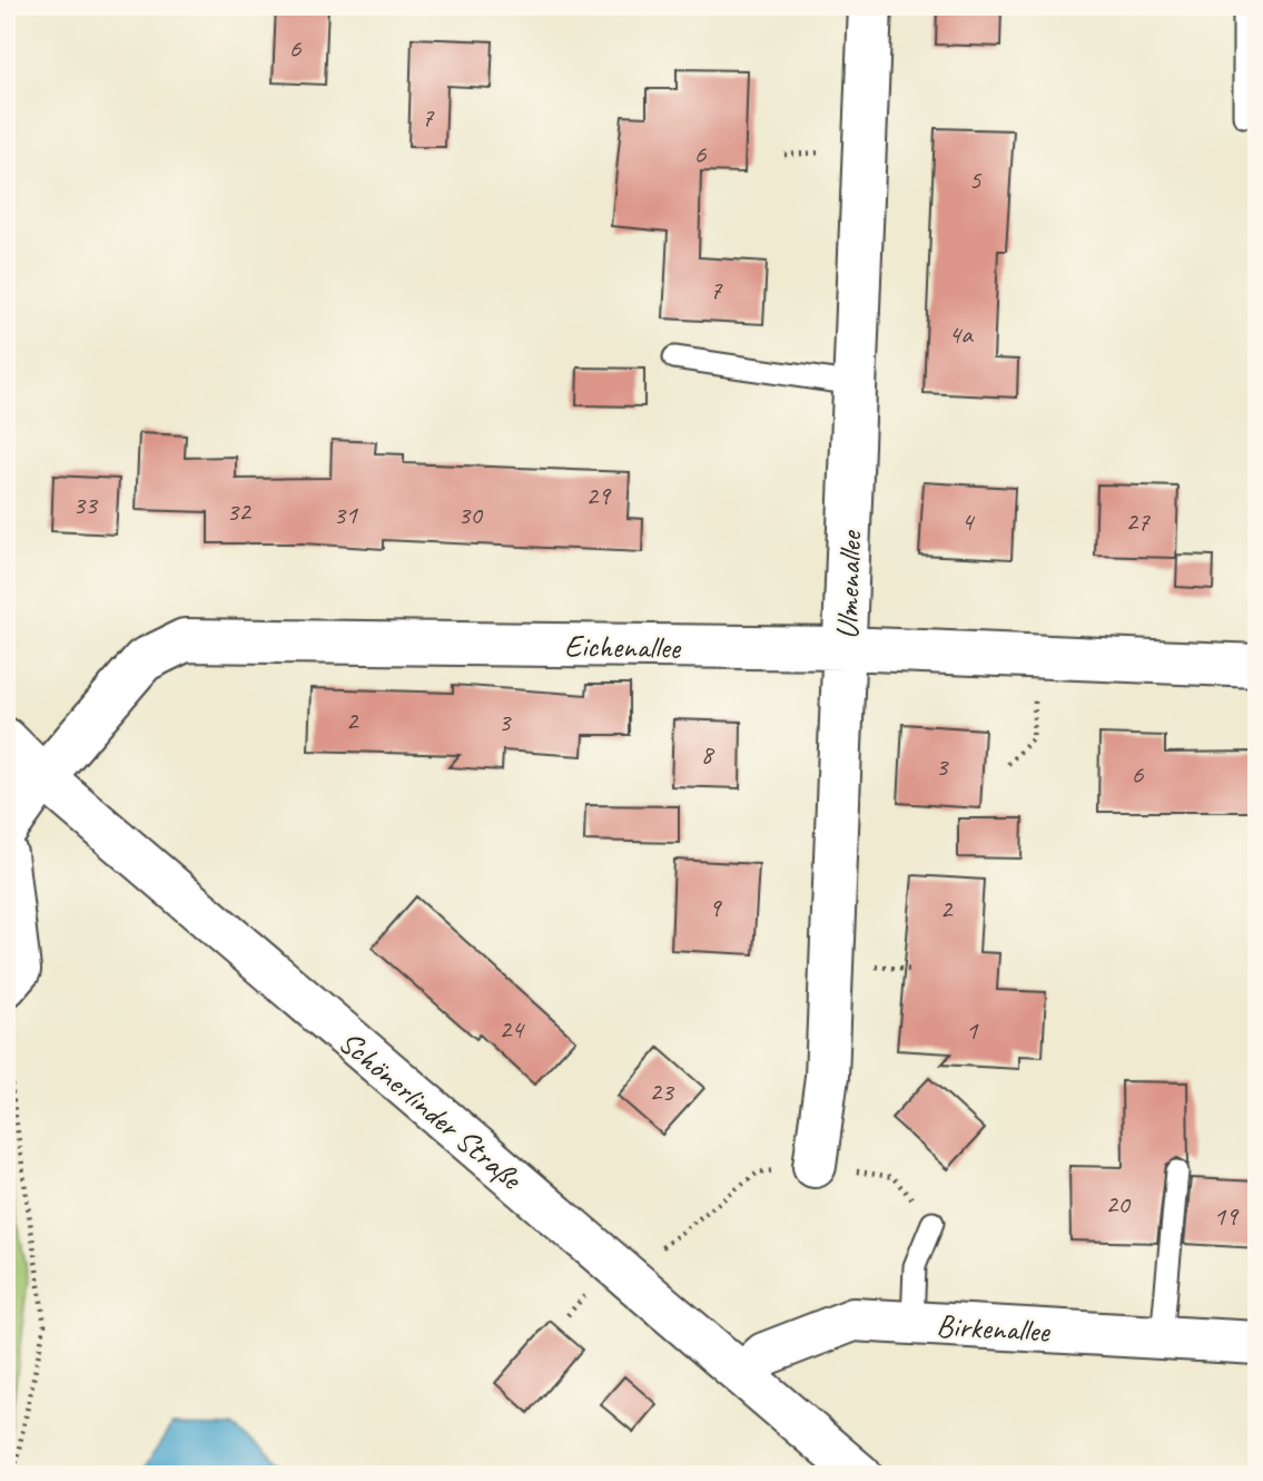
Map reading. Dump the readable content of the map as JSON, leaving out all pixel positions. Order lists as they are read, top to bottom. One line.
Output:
{"streets":{"street":["Ulmenallee","Eichenallee","Schönerlinder Straße","Birkenallee"]},"crossings":[["Ulmenallee","Eichenallee"],["Eichenallee","Schönerlinder Straße"],["Schönerlinder Straße","Birkenallee"]],"house_numbers":["6","7","6","5","7","4a","29","33","32","31","30","4","27","2","3","8","3","6","9","2","24","1","23","20","19"]}
